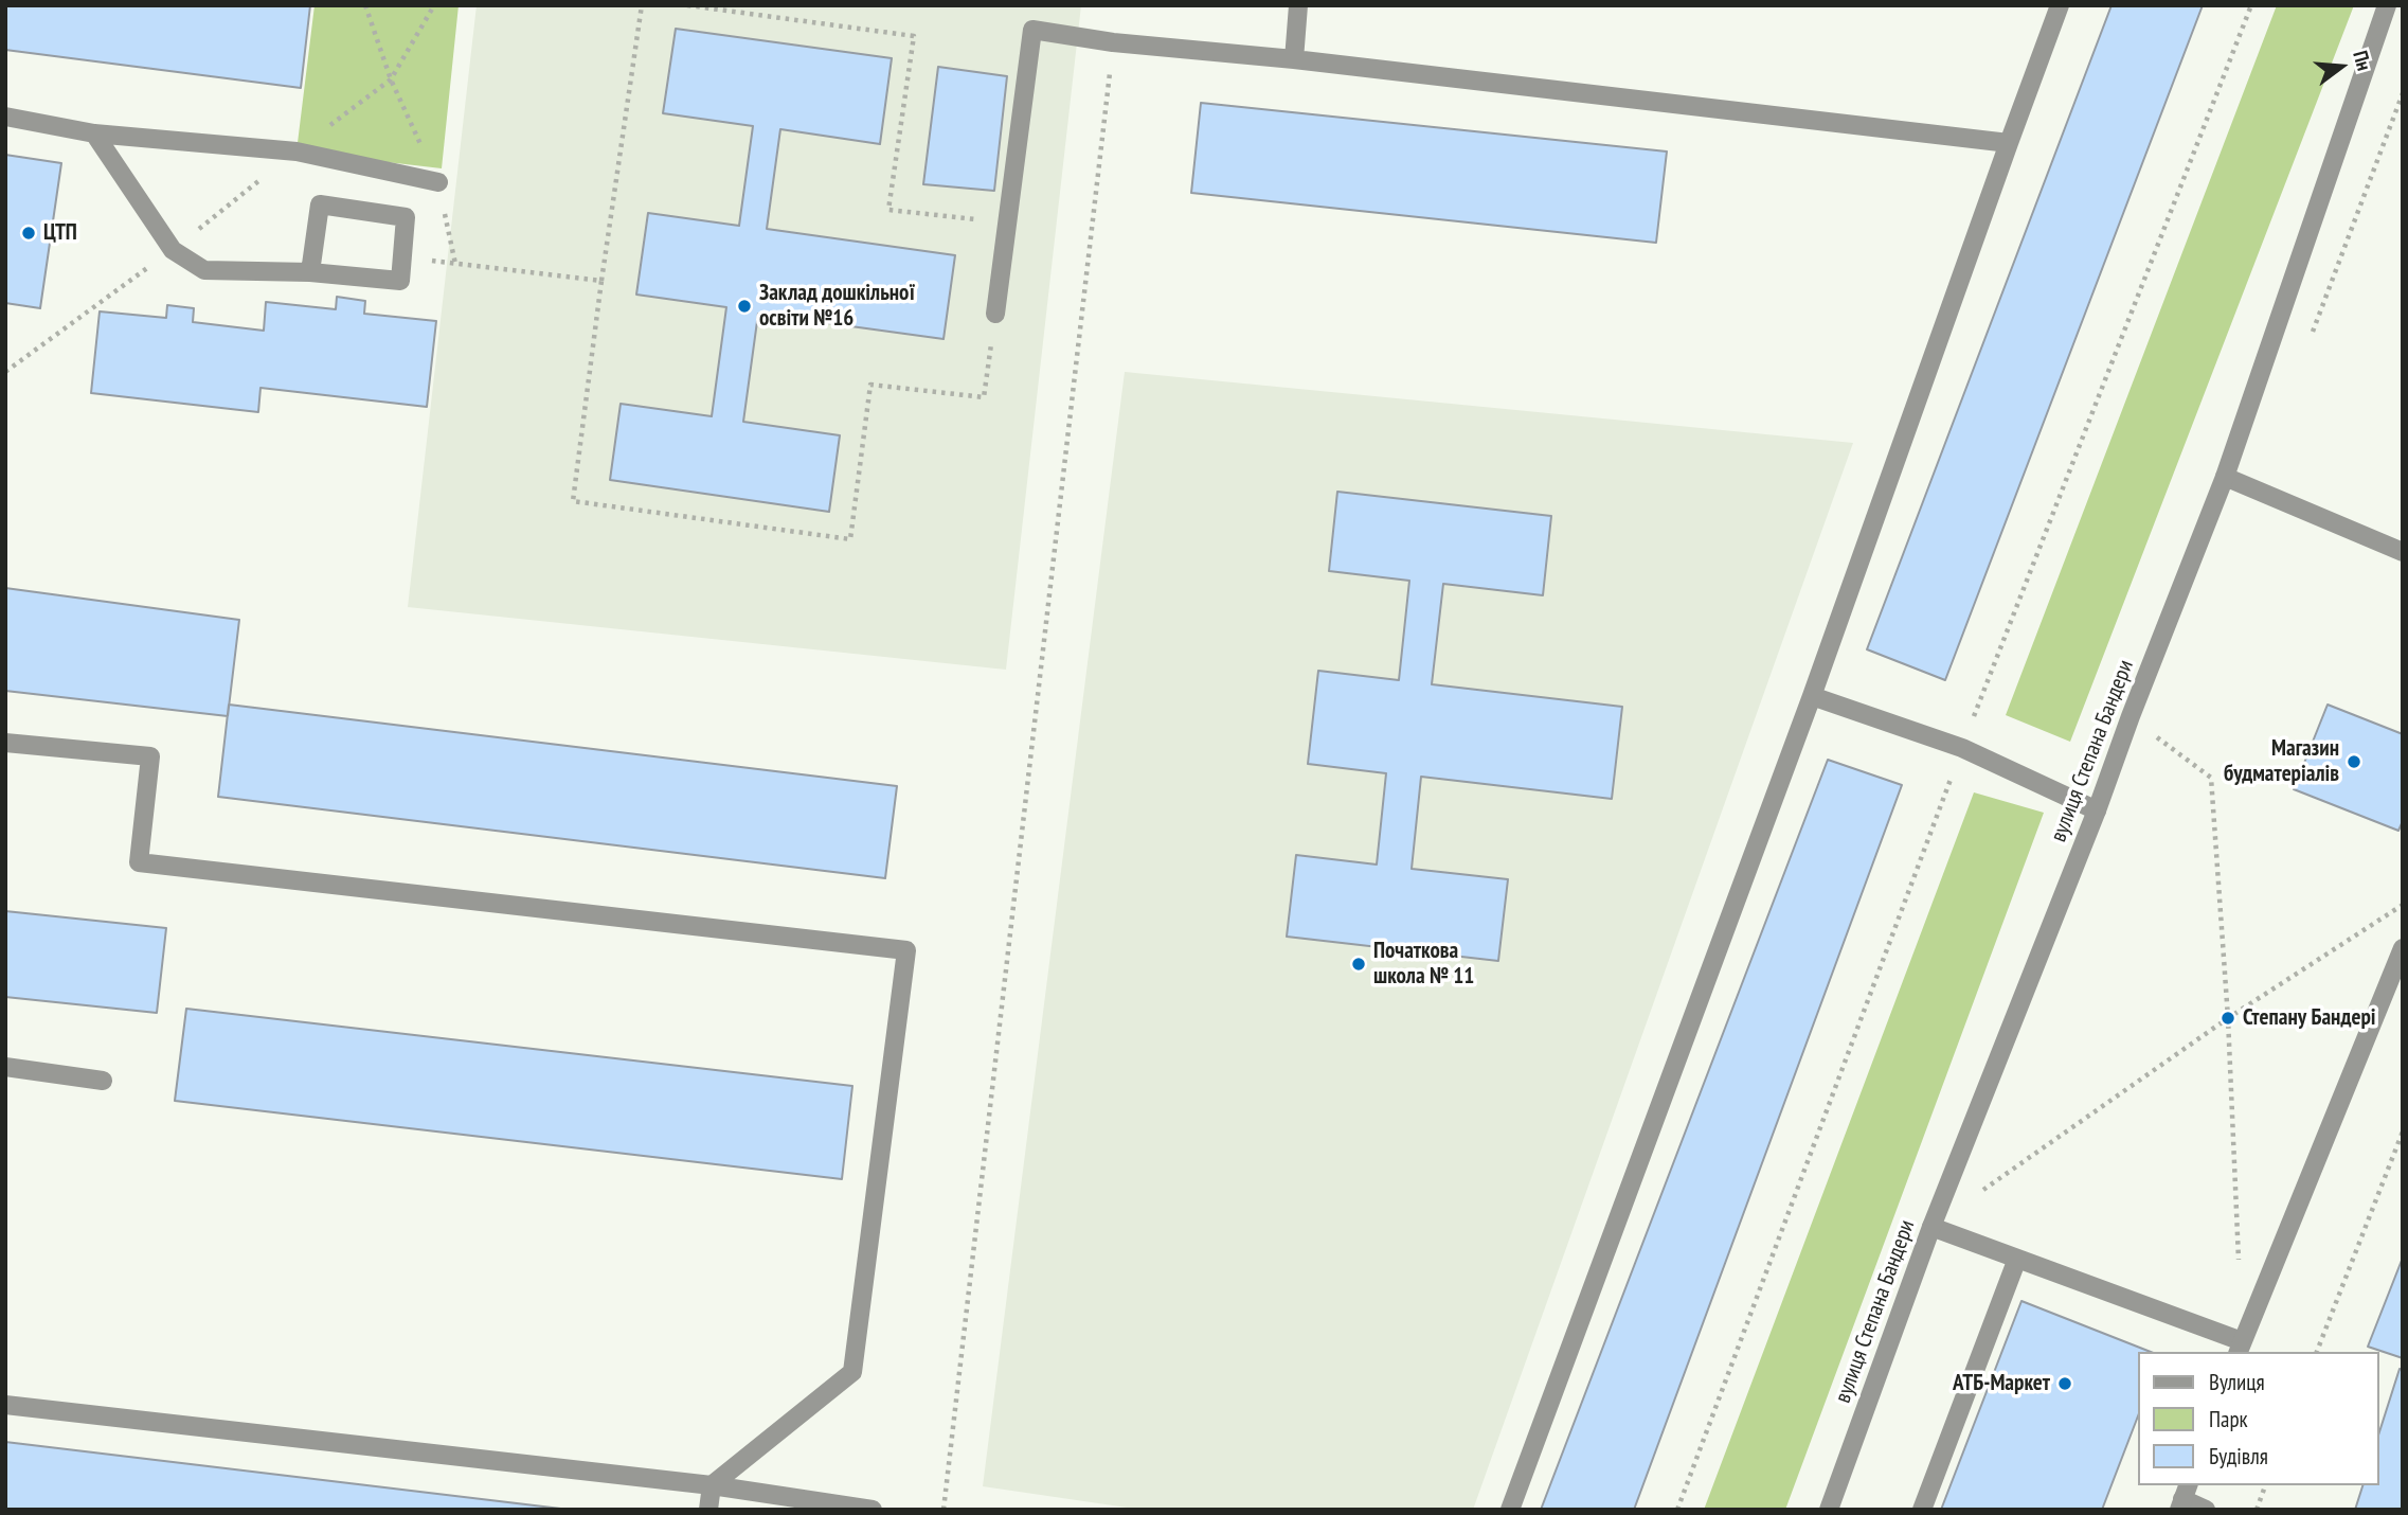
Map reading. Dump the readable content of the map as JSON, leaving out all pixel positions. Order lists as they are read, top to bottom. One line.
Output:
{"streets":{"street":["вулиця Степана Бандери"]},"places":["ЦТП","Заклад дошкільної освіти №16","Магазин будматеріалів","Початкова школа № 11","Степану Бандері","АТБ-Маркет"],"legend":["Вулиця","Парк","Будівля"],"north":"right"}
